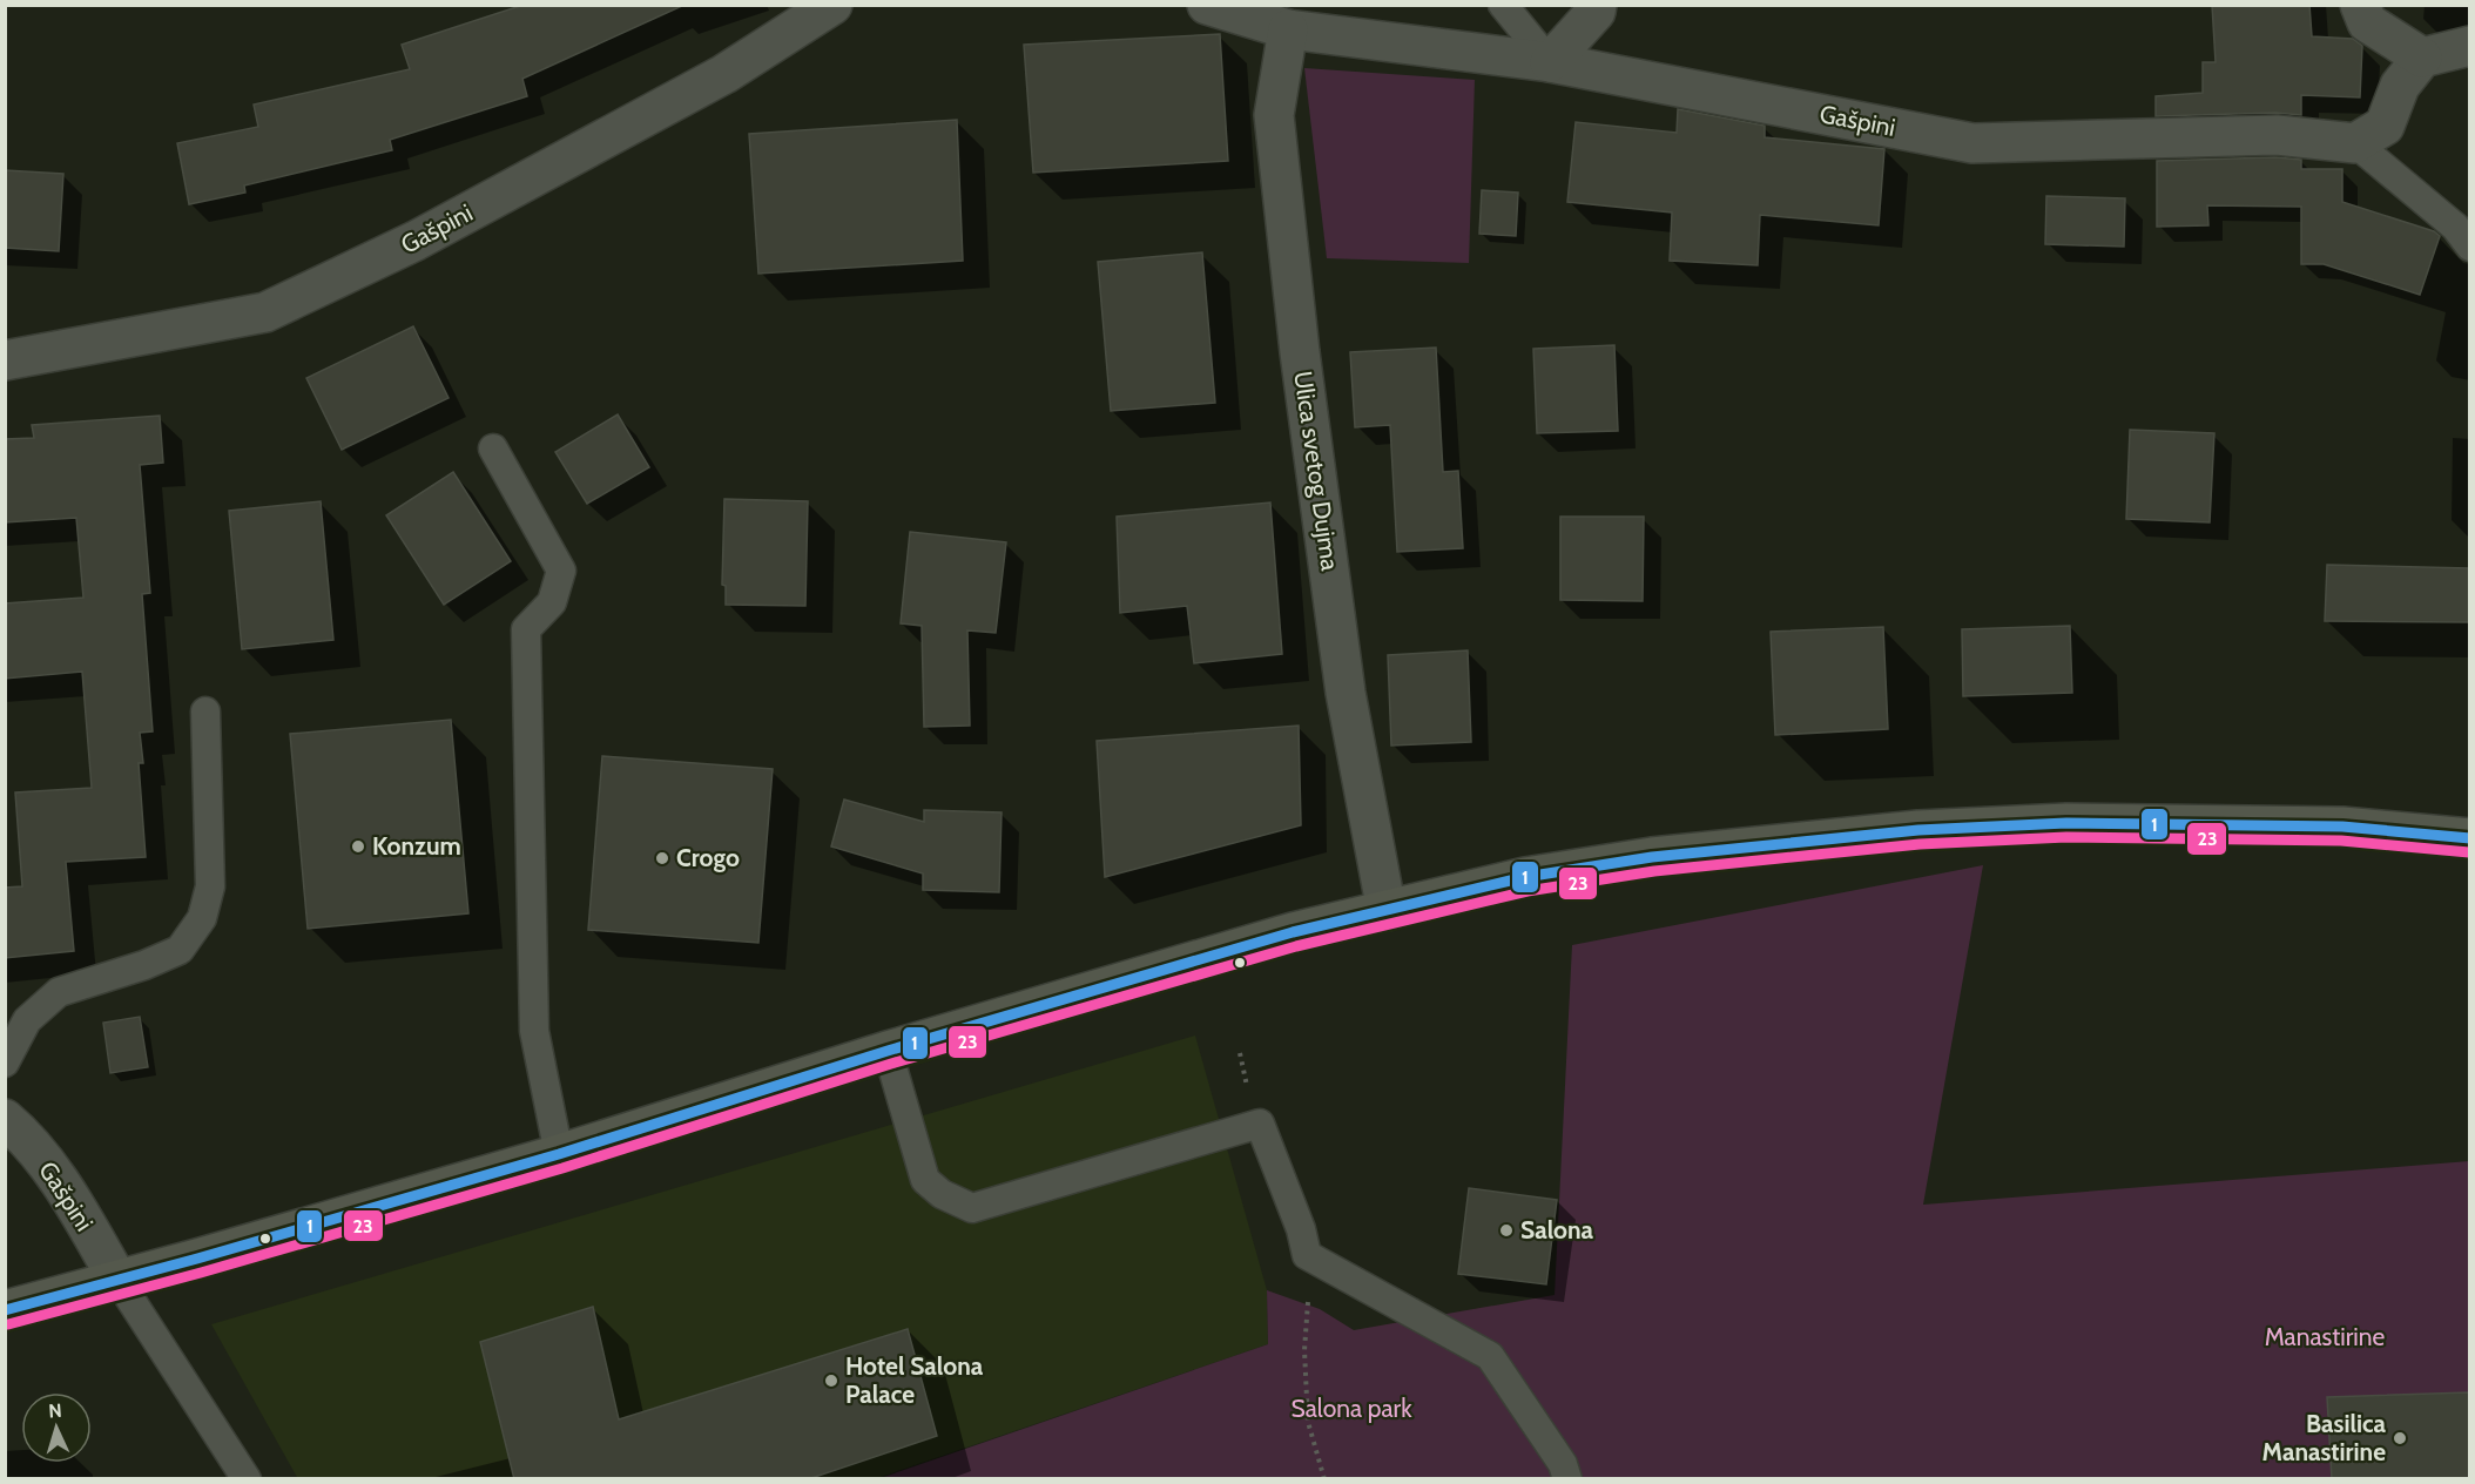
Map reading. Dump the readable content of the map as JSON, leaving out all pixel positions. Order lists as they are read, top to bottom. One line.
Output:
{"streets":{"street":["Gašpini","Ulica svetog Dujma"]},"crossings":[["Gašpini","Ulica svetog Dujma"]],"parks":["Manastirine","Salona park"],"places":["Konzum","Crogo","Salona","Hotel Salona Palace","Basilica Manastirine"],"lines":["transit line 1","transit line 23"],"north":"top"}
